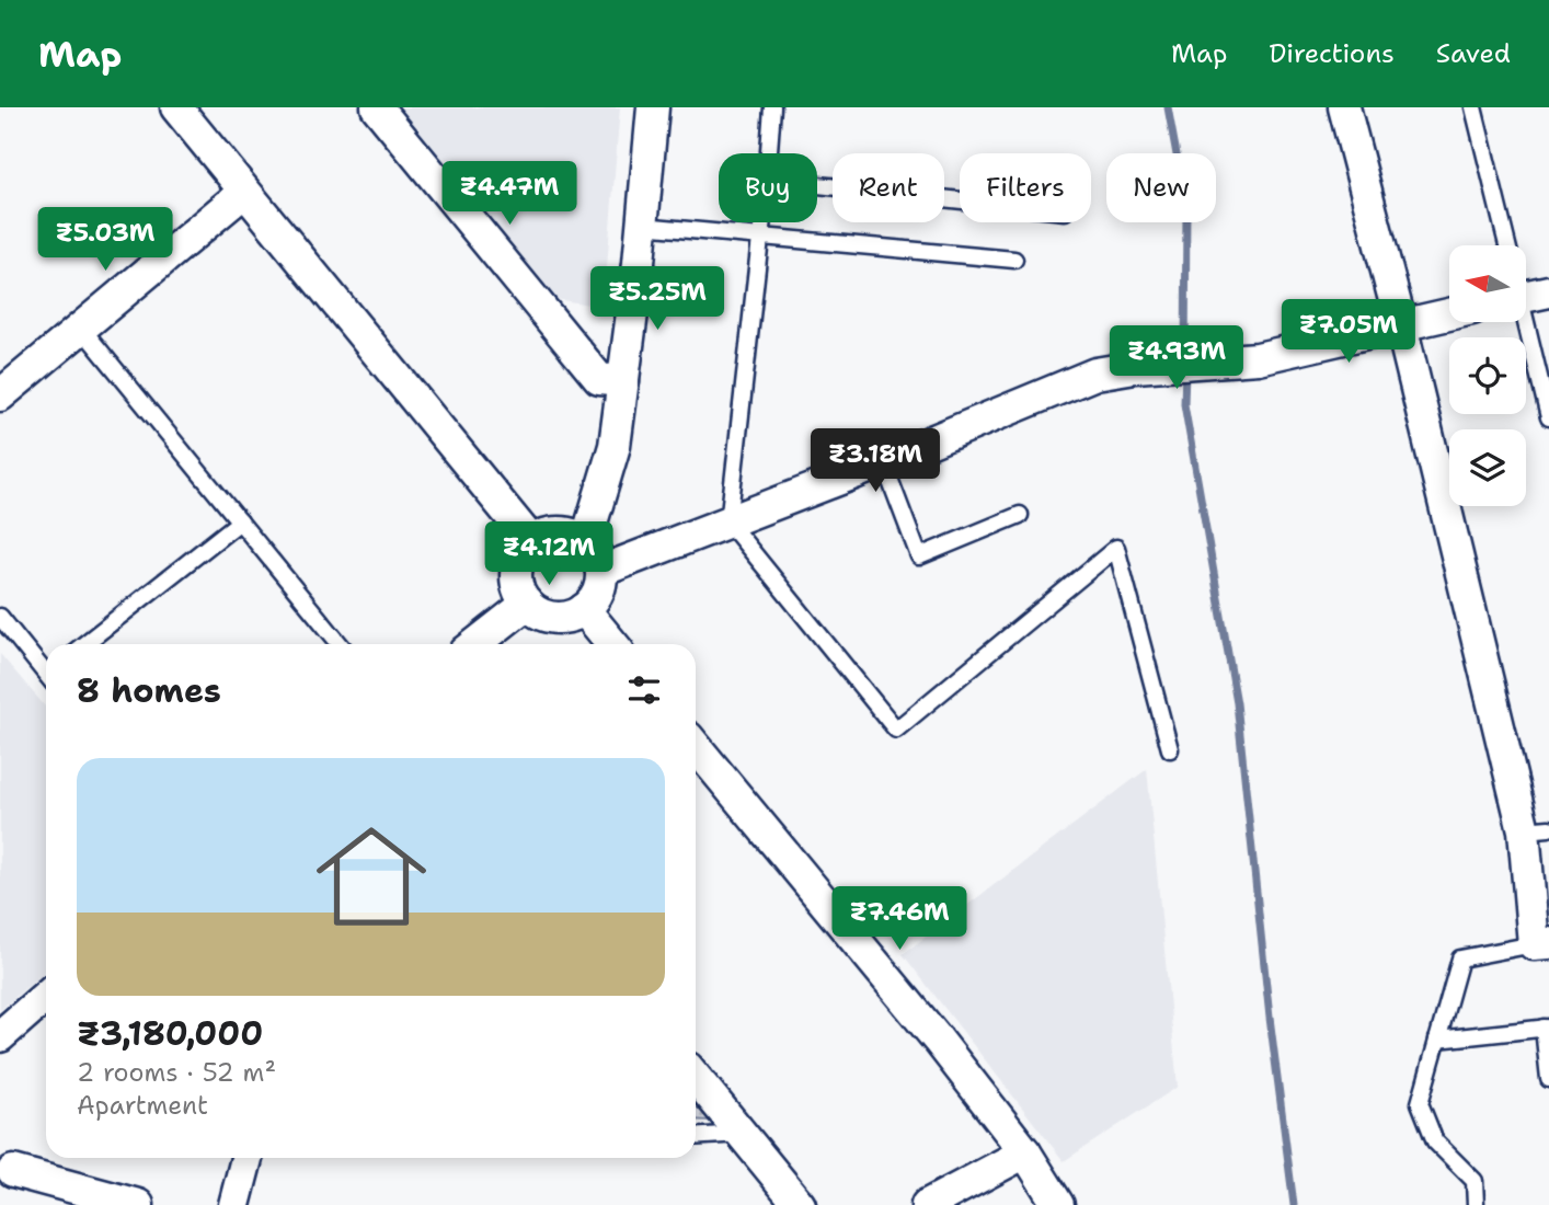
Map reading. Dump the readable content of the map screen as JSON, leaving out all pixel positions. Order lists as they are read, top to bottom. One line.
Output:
{"north":"left","page":{"header":"Map","nav":["Map","Directions","Saved"],"chip":["Buy","Rent","Filters","New"],"price":["₹4.47M","₹5.03M","₹5.25M","₹7.05M","₹4.93M","₹3.18M","₹4.12M","₹7.46M"],"heading":"8 homes","list":[{"name":"₹3,180,000","note":"2 rooms · 52 m² · Apartment"}]}}
